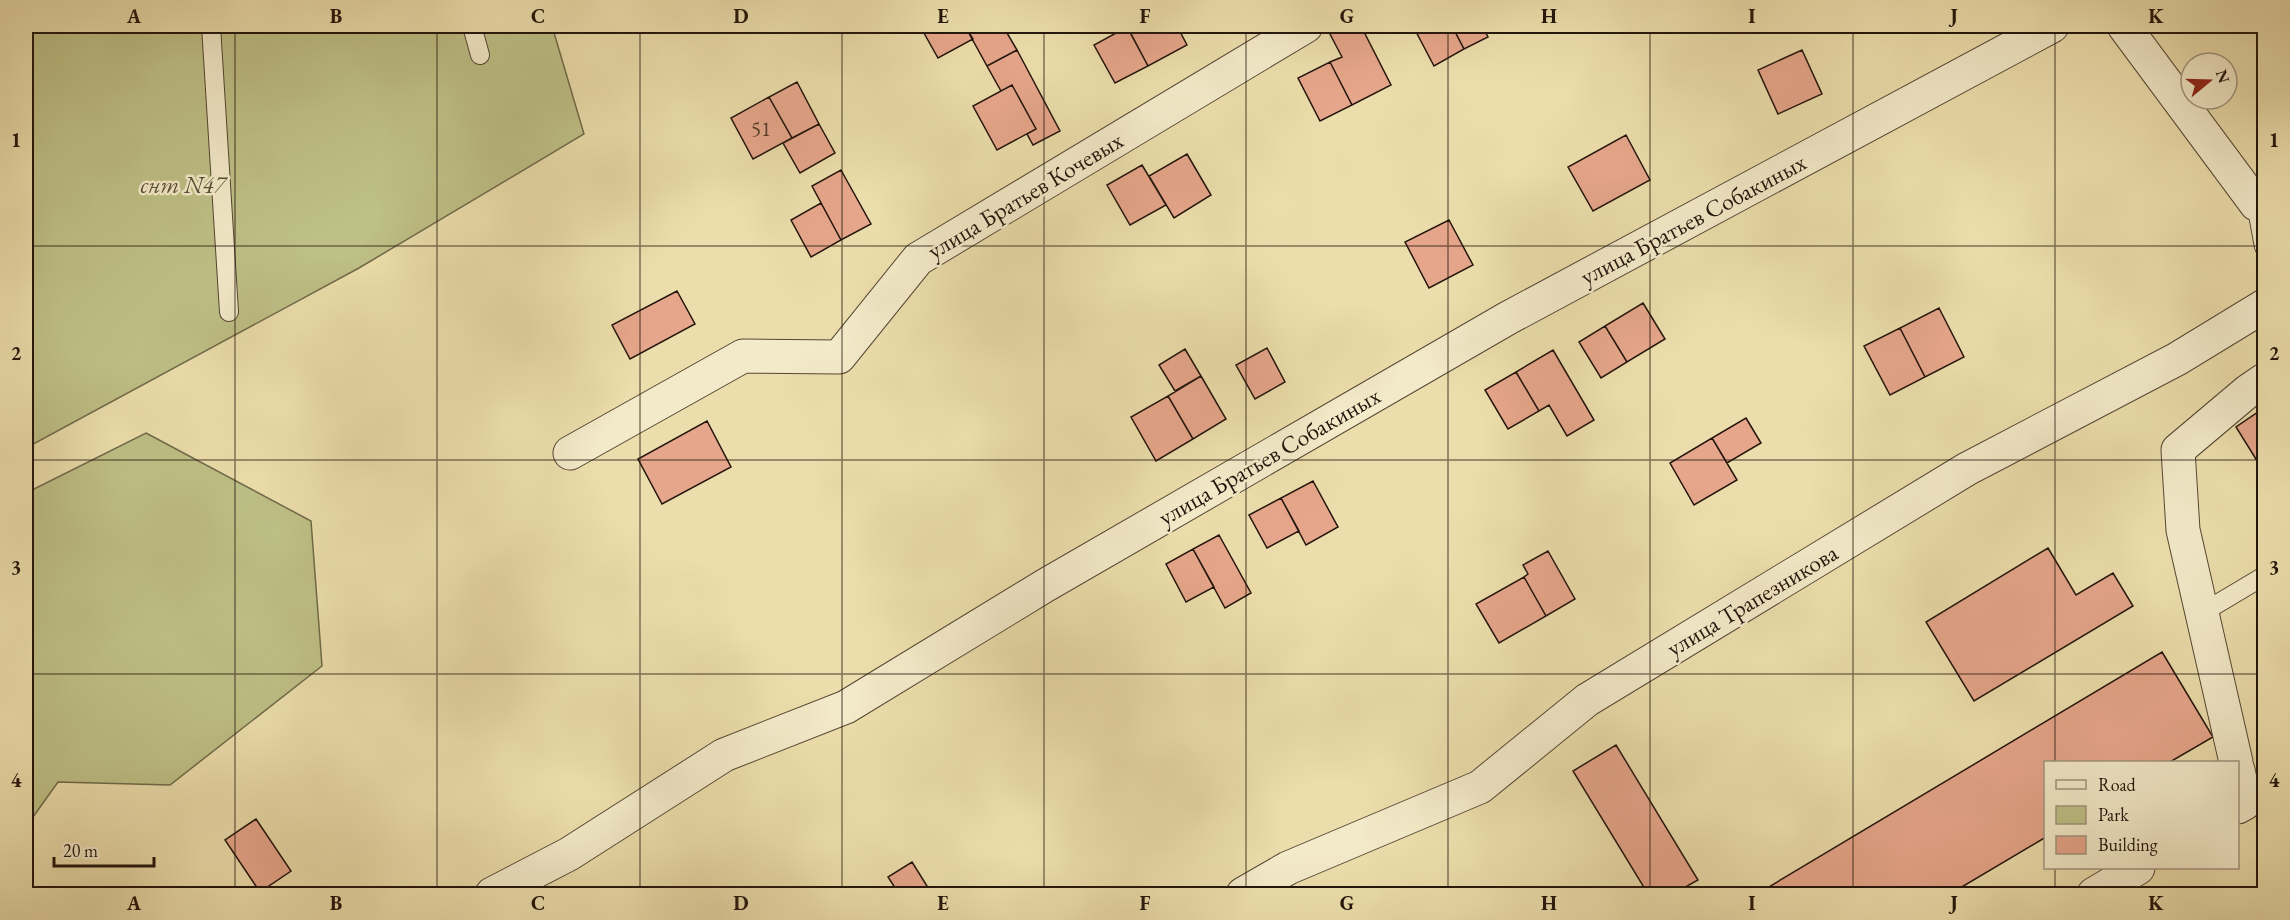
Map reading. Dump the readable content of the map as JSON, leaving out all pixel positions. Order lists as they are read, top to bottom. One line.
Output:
{"streets":{"street":["улица Братьев Кочевых","улица Братьев Собакиных","улица Трапезникова"]},"parks":["снт N47"],"house_numbers":["51"],"legend":["Road","Park","Building"],"scale_bar":"20 m","north":"right","grid":{"columns":["A","B","C","D","E","F","G","H","I","J","K"],"rows":["1","2","3","4"]}}
